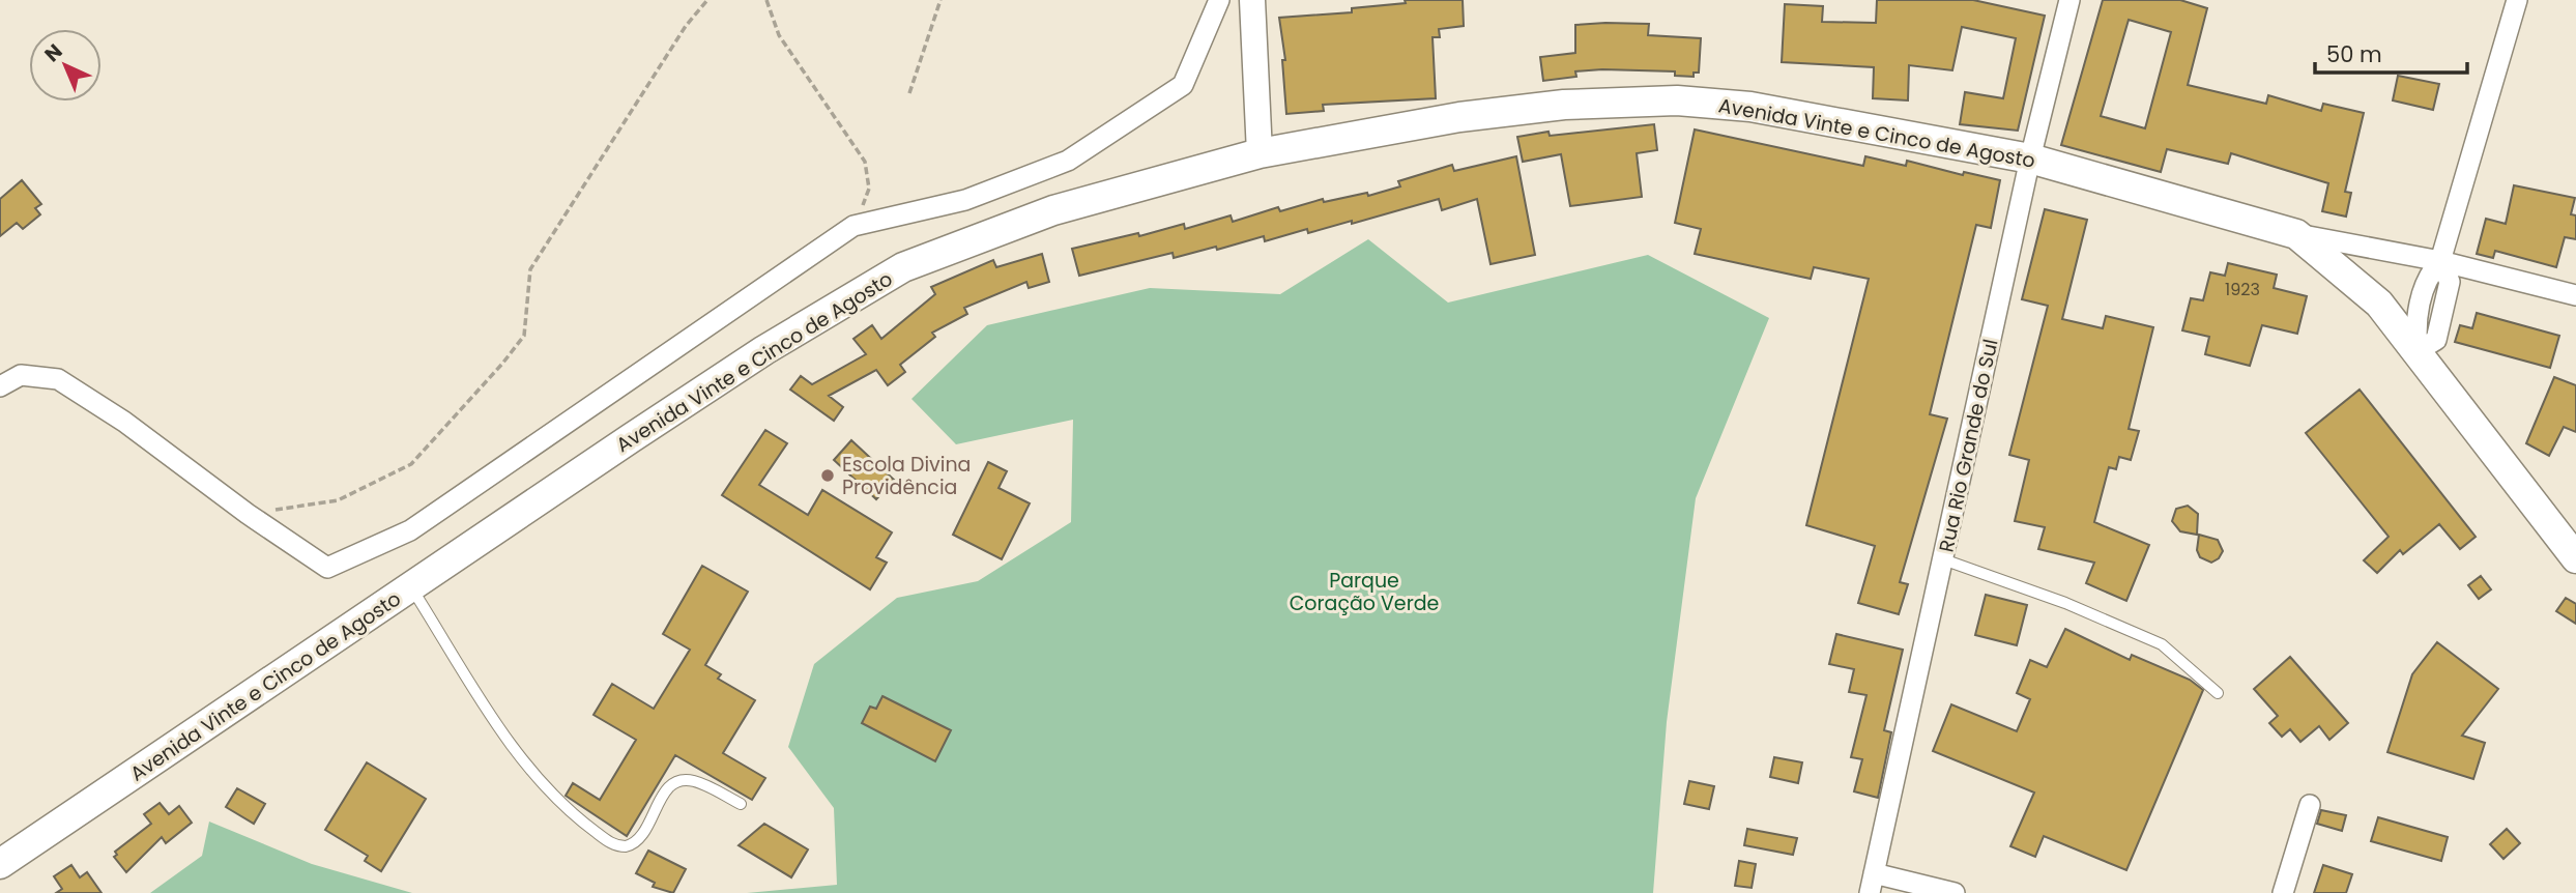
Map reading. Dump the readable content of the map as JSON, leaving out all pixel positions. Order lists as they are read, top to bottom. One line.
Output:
{"streets":{"main road":["Avenida Vinte e Cinco de Agosto"],"street":["Rua Rio Grande do Sul"]},"crossings":[["Avenida Vinte e Cinco de Agosto","Rua Rio Grande do Sul"]],"parks":["Parque Coração Verde"],"places":["Escola Divina Providência"],"house_numbers":["1923"],"scale_bar":"50 m","north":"top left"}
